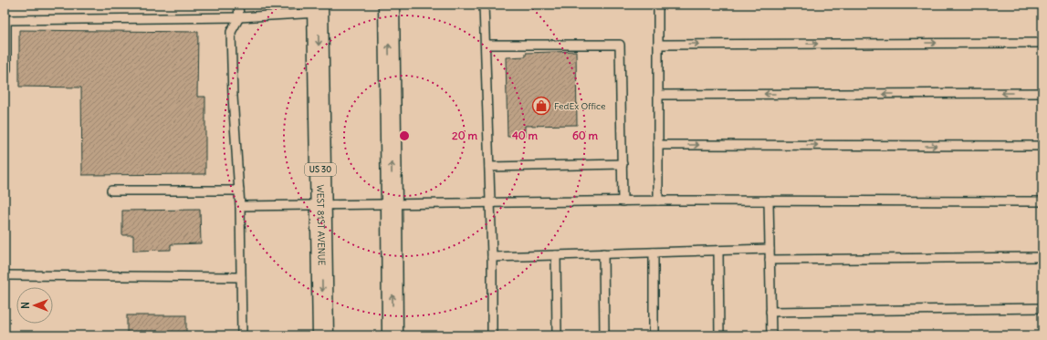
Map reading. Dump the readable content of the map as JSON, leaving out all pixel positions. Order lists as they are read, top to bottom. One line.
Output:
{"streets":{"main road":["US 30","WEST 81ST AVENUE"]},"places":{"shop":["FedEx Office"]},"north":"left","rings":["20 m","40 m","60 m"]}
